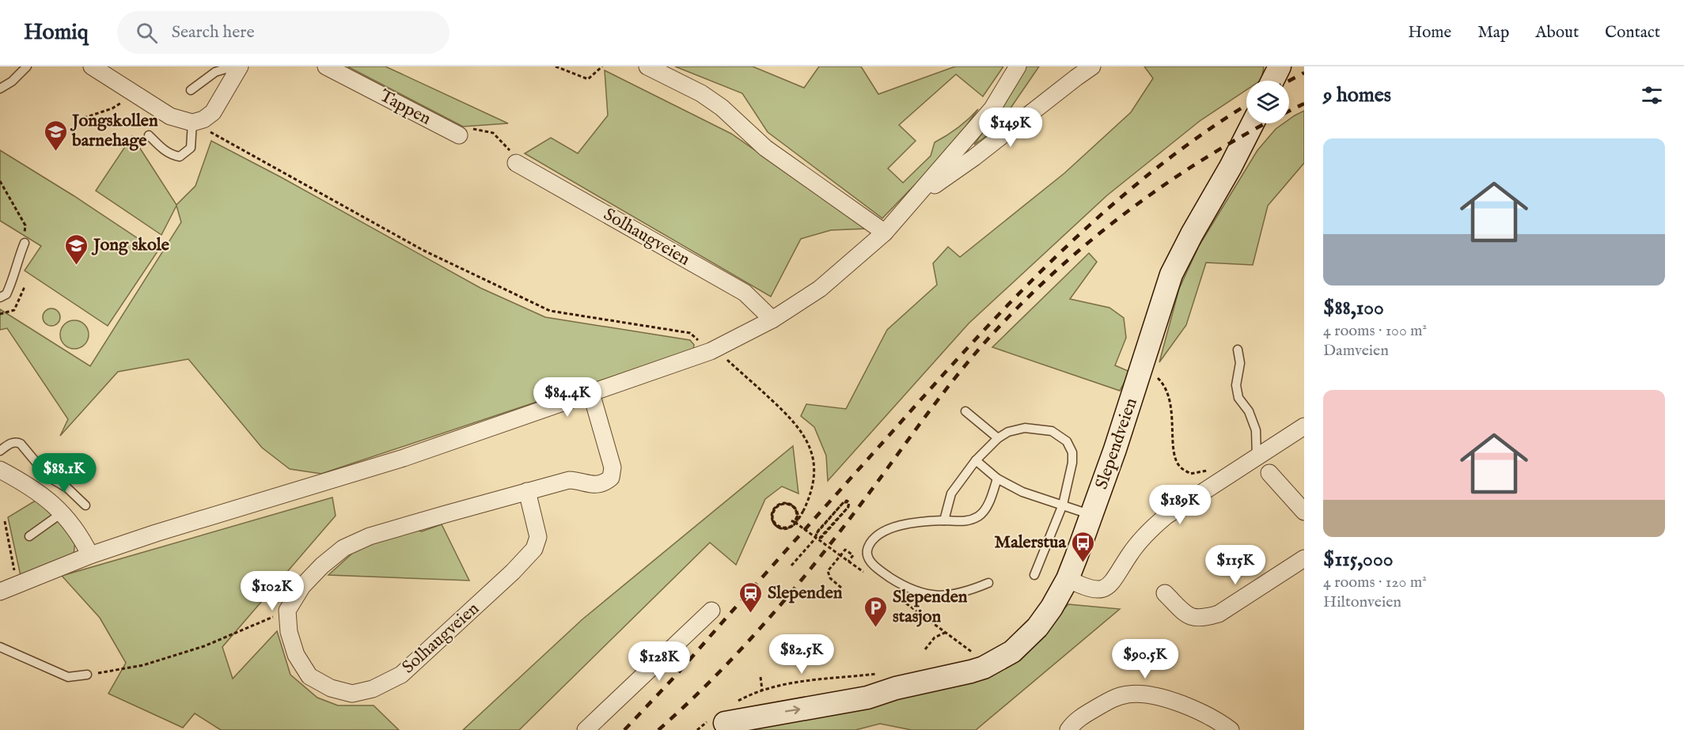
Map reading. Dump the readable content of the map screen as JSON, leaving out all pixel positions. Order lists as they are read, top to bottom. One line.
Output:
{"streets":{"main road":["Slependveien"],"street":["Tappen","Solhaugveien"]},"places":{"school or university":["Jongskollen barnehage","Jong skole"],"bus stop":["Malerstua"],"station":["Slependen"],"parking":["Slependen stasjon"]},"page":{"header":"Homiq","search":"Search here","nav":["Home","Map","About","Contact"],"heading":"9 homes","price":["$149K","$84.4K","$88.1K","$189K","$115K","$102K","$82.5K","$90.5K","$128K"],"list":[{"name":"$88,100","note":"4 rooms · 100 m² · Damveien"},{"name":"$115,000","note":"4 rooms · 120 m² · Hiltonveien"}]}}
